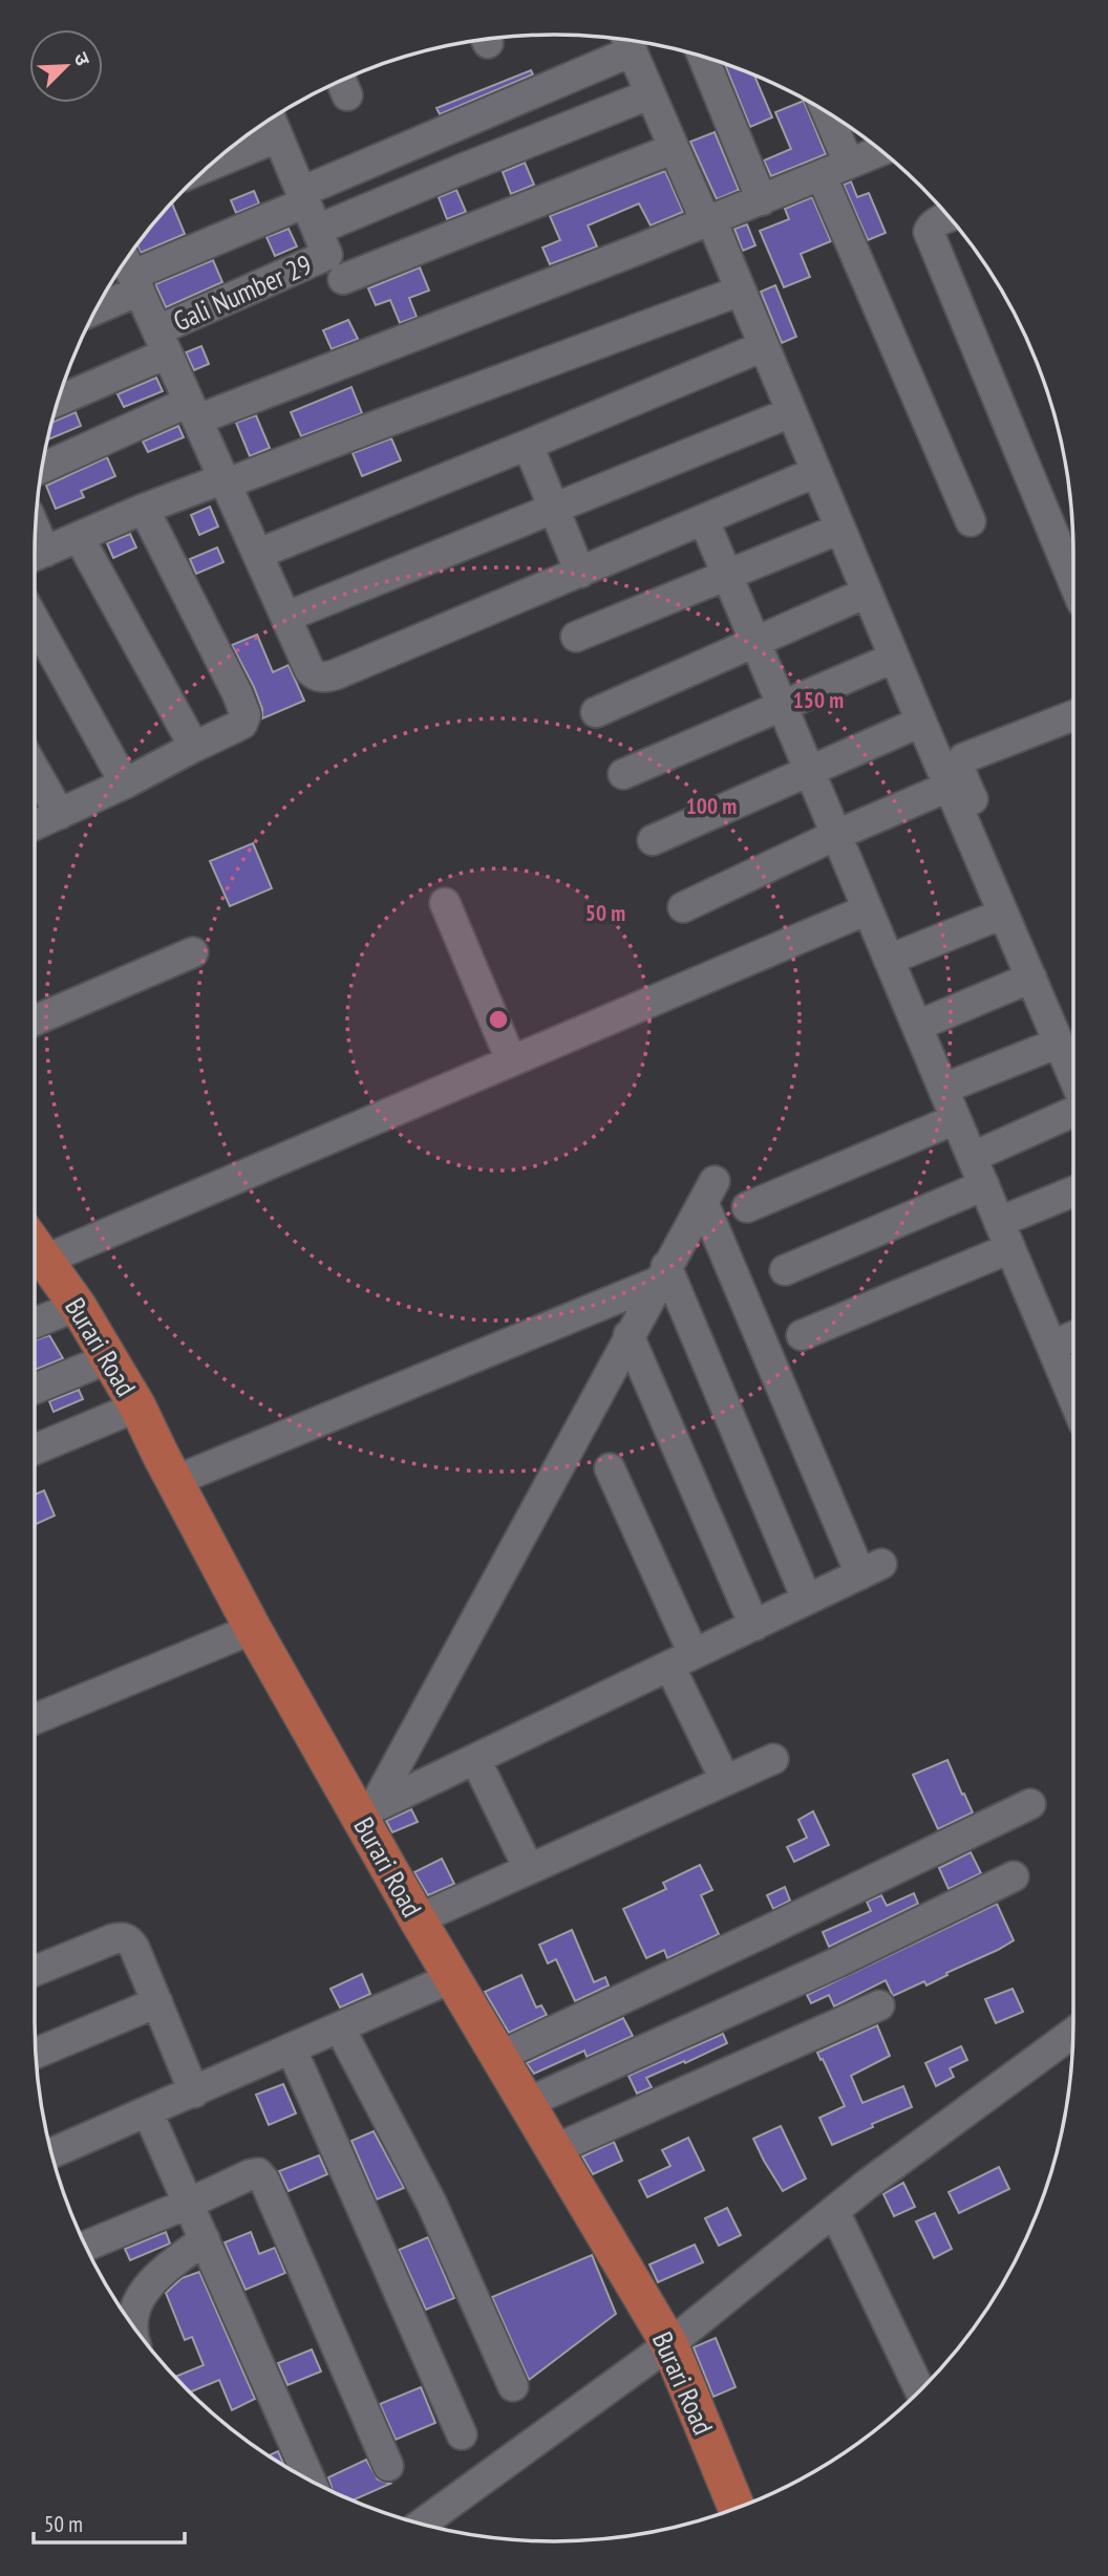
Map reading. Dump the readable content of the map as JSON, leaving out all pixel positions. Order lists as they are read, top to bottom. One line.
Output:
{"streets":{"main road":["Burari Road"],"street":["Gali Number 29"]},"scale_bar":"50 m","north":"top right","rings":["150 m","100 m","50 m"]}
